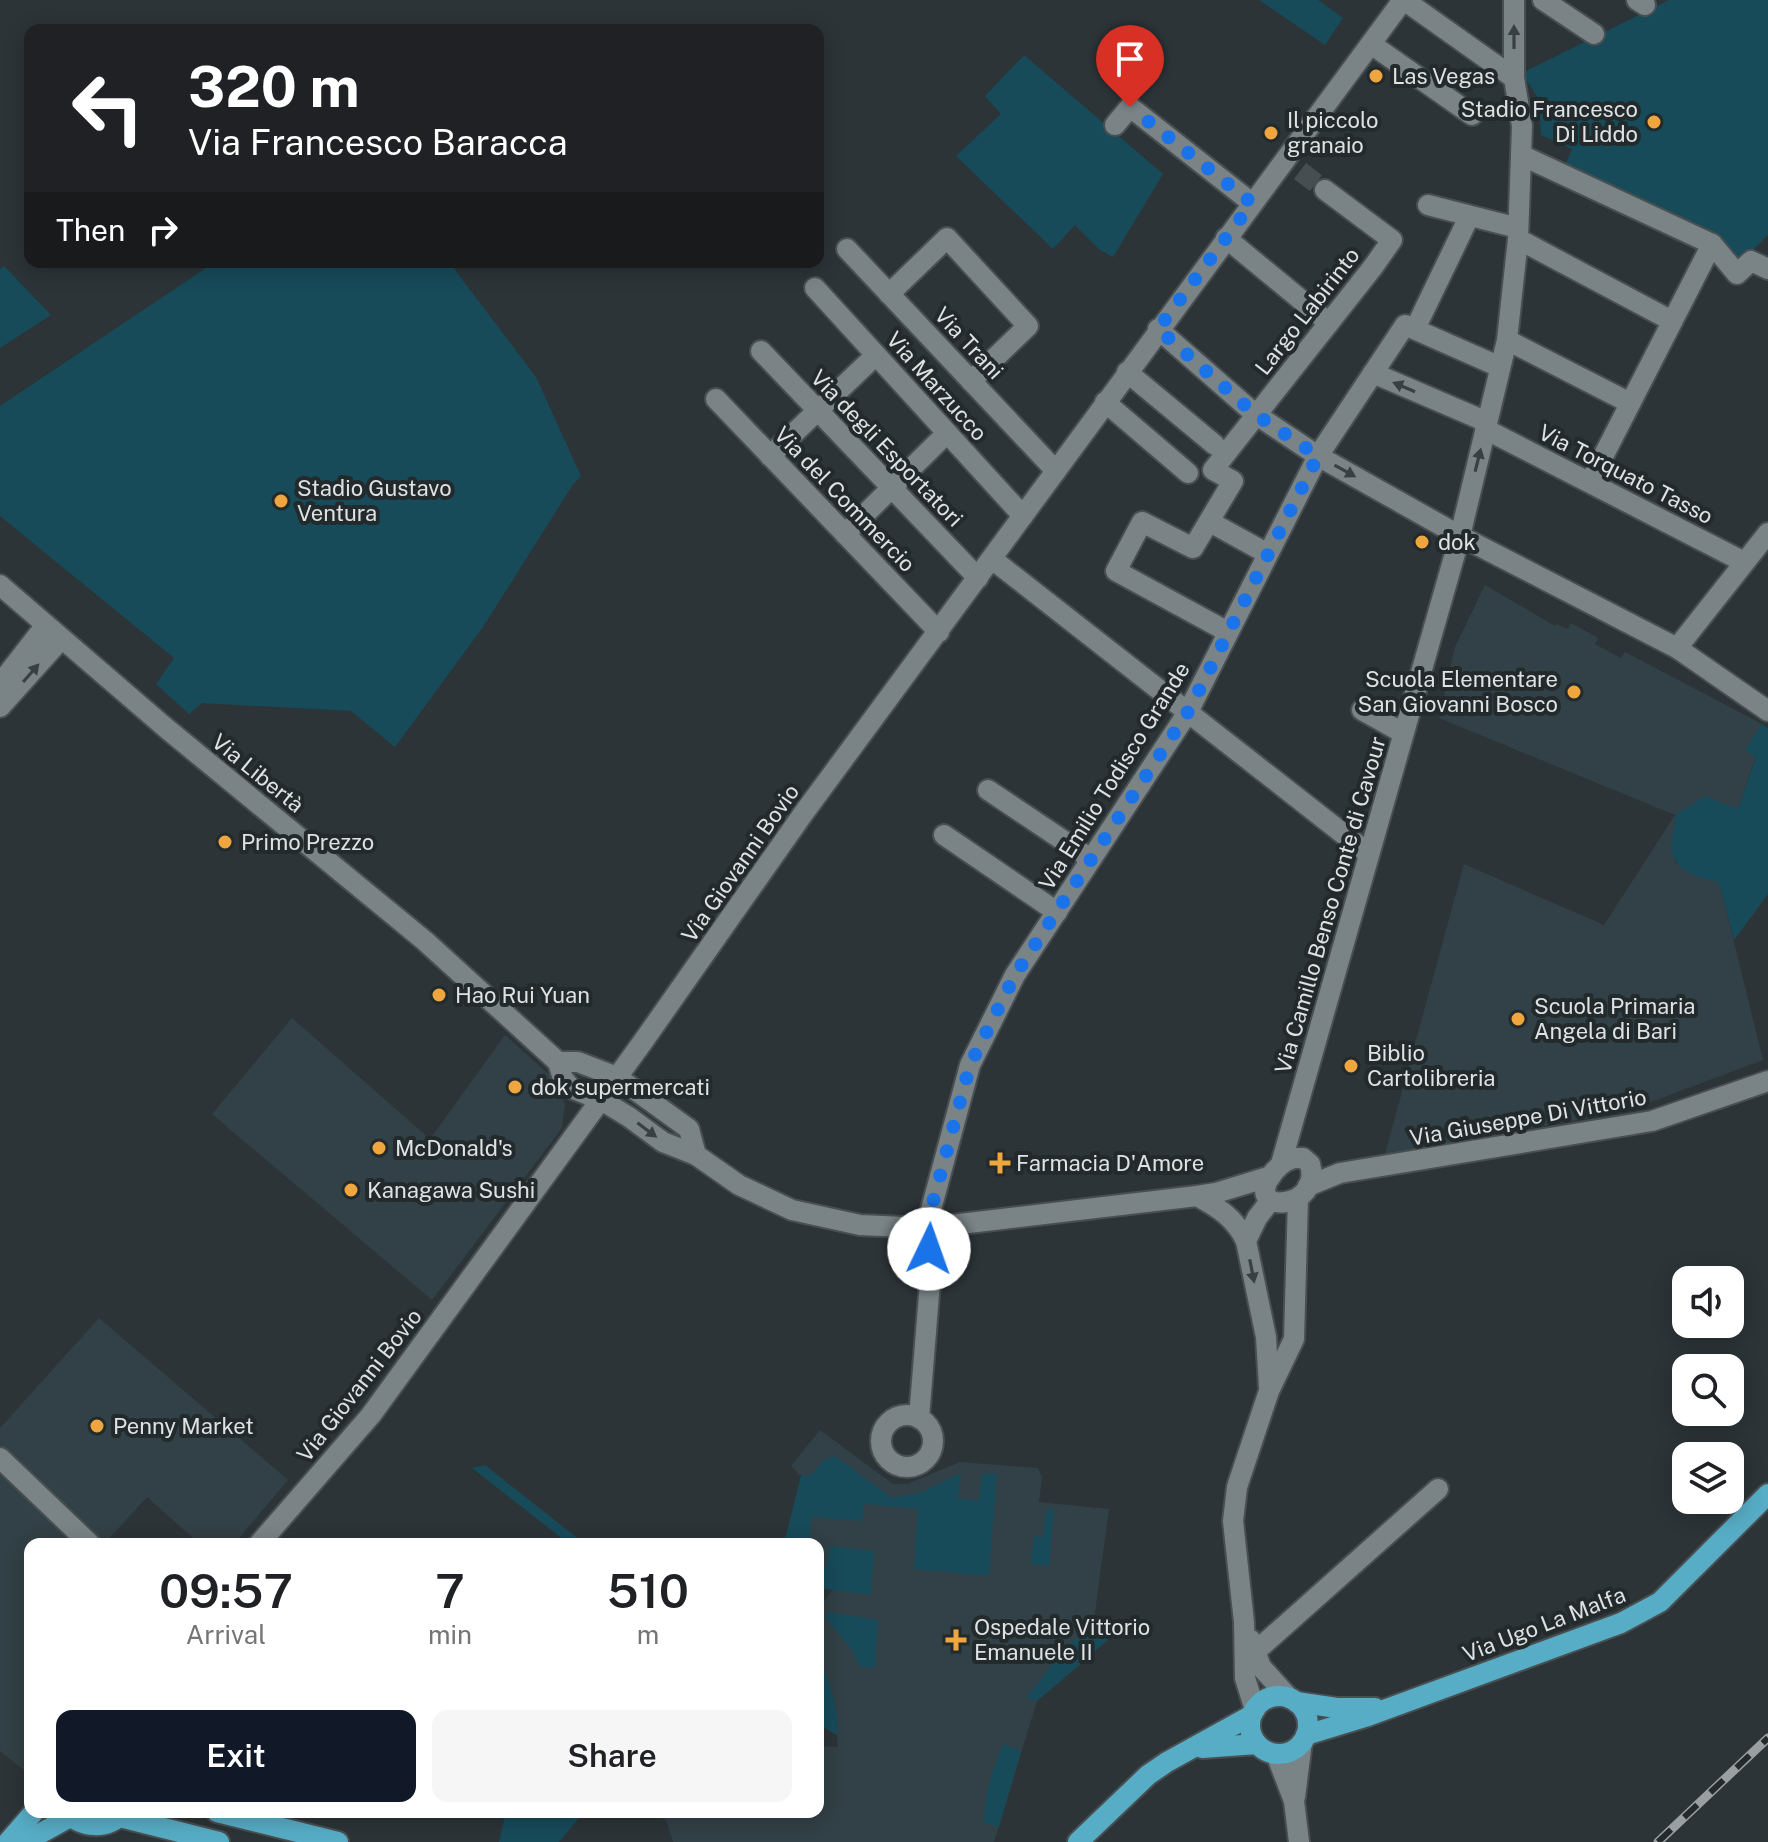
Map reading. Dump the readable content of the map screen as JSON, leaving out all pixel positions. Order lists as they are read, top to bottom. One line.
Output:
{"streets":{"main road":["Via Ugo La Malfa"],"street":["Largo Labirinto","Via Trani","Via Marzucco","Via degli Esportatori","Via Torquato Tasso","Via del Commercio","Via Libertà","Via Emilio Todisco Grande","Via Giovanni Bovio","Via Camillo Benso Conte di Cavour","Via Giuseppe Di Vittorio"]},"crossings":[["Largo Labirinto","Via Emilio Todisco Grande"],["Via Trani","Via Giovanni Bovio"],["Via Marzucco","Via Giovanni Bovio"],["Via degli Esportatori","Via Giovanni Bovio"],["Via Torquato Tasso","Via Emilio Todisco Grande"],["Via Torquato Tasso","Via Camillo Benso Conte di Cavour"],["Via del Commercio","Via Giovanni Bovio"],["Via Libertà","Via Giovanni Bovio"],["Via Libertà","Via Giuseppe Di Vittorio"],["Via Emilio Todisco Grande","Via Giuseppe Di Vittorio"],["Via Giovanni Bovio","Via Giuseppe Di Vittorio"],["Via Camillo Benso Conte di Cavour","Via Giuseppe Di Vittorio"]],"places":{"other":["Las Vegas","Stadio Francesco Di Liddo","Il piccolo granaio","Stadio Gustavo Ventura","dok","Scuola Elementare San Giovanni Bosco","Primo Prezzo","Hao Rui Yuan","Scuola Primaria Angela di Bari","Biblio Cartolibreria","dok supermercati","McDonald's","Kanagawa Sushi","Penny Market"],"health":["Farmacia D'Amore","Ospedale Vittorio Emanuele II"]},"page":{"turn":["320 m","Via Francesco Baracca"],"then":"Then","eta":["09:57","Arrival","7","min","510","m"],"buttons":["Exit","Share"]}}
